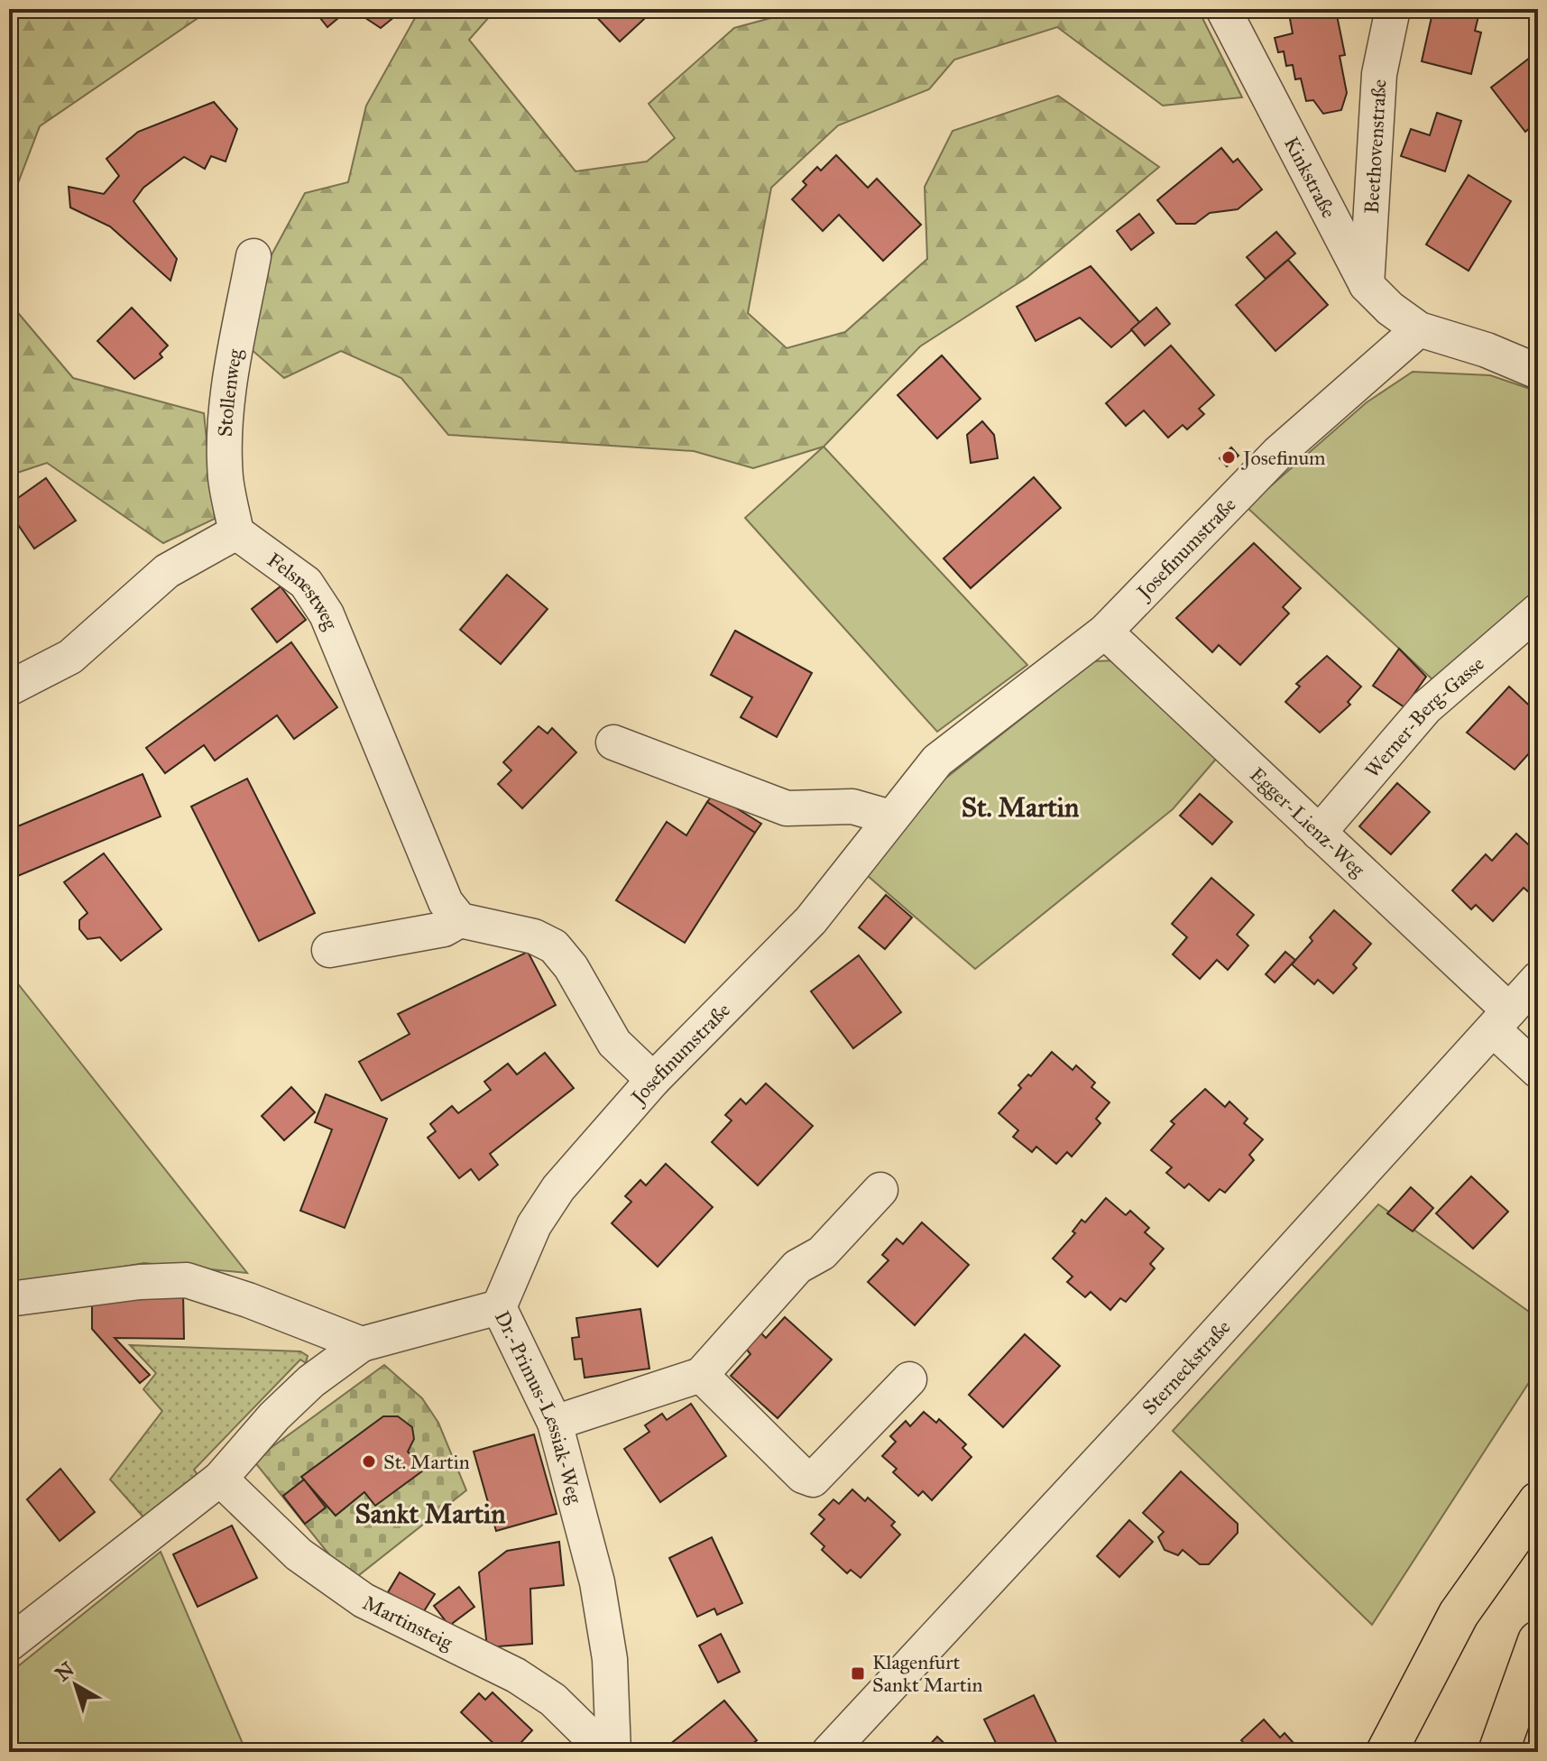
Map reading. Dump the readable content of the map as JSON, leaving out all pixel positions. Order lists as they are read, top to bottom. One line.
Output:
{"streets":{"street":["Beethovenstraße","Kinkstraße","Stollenweg","Josefinumstraße","Felsnestweg","Werner-Berg-Gasse","Egger-Lienz-Weg","Sterneckstraße","Dr.-Primus-Lessiak-Weg","Martinsteig"]},"crossings":[["Beethovenstraße","Kinkstraße"],["Kinkstraße","Josefinumstraße"],["Stollenweg","Felsnestweg"],["Josefinumstraße","Egger-Lienz-Weg"],["Josefinumstraße","Dr.-Primus-Lessiak-Weg"],["Werner-Berg-Gasse","Egger-Lienz-Weg"],["Egger-Lienz-Weg","Sterneckstraße"]],"districts":["St. Martin","Sankt Martin"],"places":{"other":["Josefinum","St. Martin"],"transit":["Klagenfurt Sankt Martin"]},"north":"top left"}
